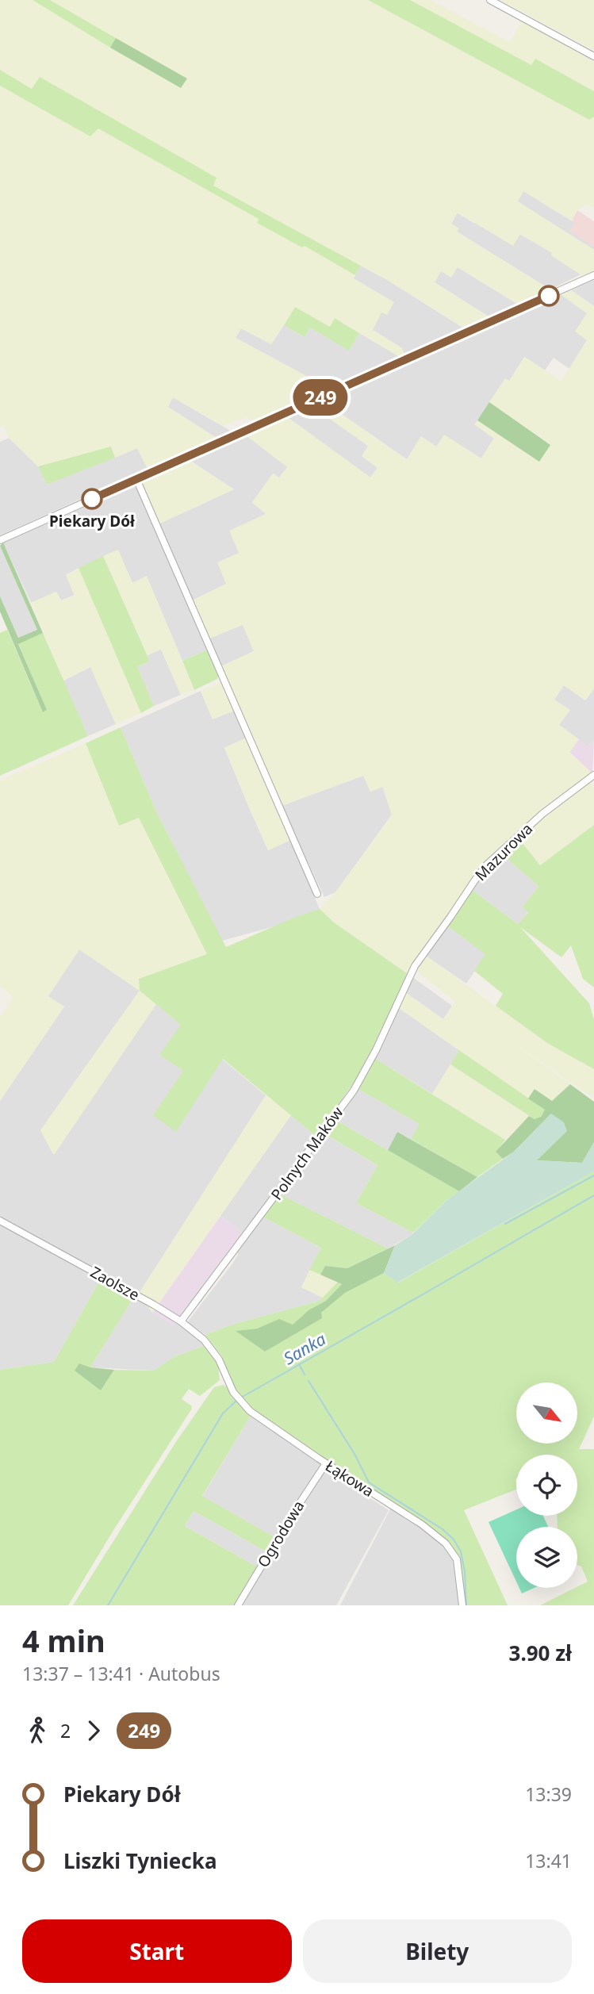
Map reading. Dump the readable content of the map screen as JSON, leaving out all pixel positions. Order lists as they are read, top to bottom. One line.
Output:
{"streets":{"street":["Mazurowa","Polnych Maków","Zaolsze","Łąkowa","Ogrodowa"]},"crossings":[["Mazurowa","Polnych Maków"],["Polnych Maków","Zaolsze"],["Zaolsze","Łąkowa"],["Łąkowa","Ogrodowa"]],"water":["Sanka"],"places":["Piekary Dół"],"lines":["bus line 249"],"north":"bottom right","page":{"on_map":"249","heading":["4 min","13:37 – 13:41 · Autobus","3.90 zł"],"legs":["2","249"],"list":[{"name":"Piekary Dół","value":"13:39"},{"name":"Liszki Tyniecka","value":"13:41"}],"buttons":["Start","Bilety"]}}
